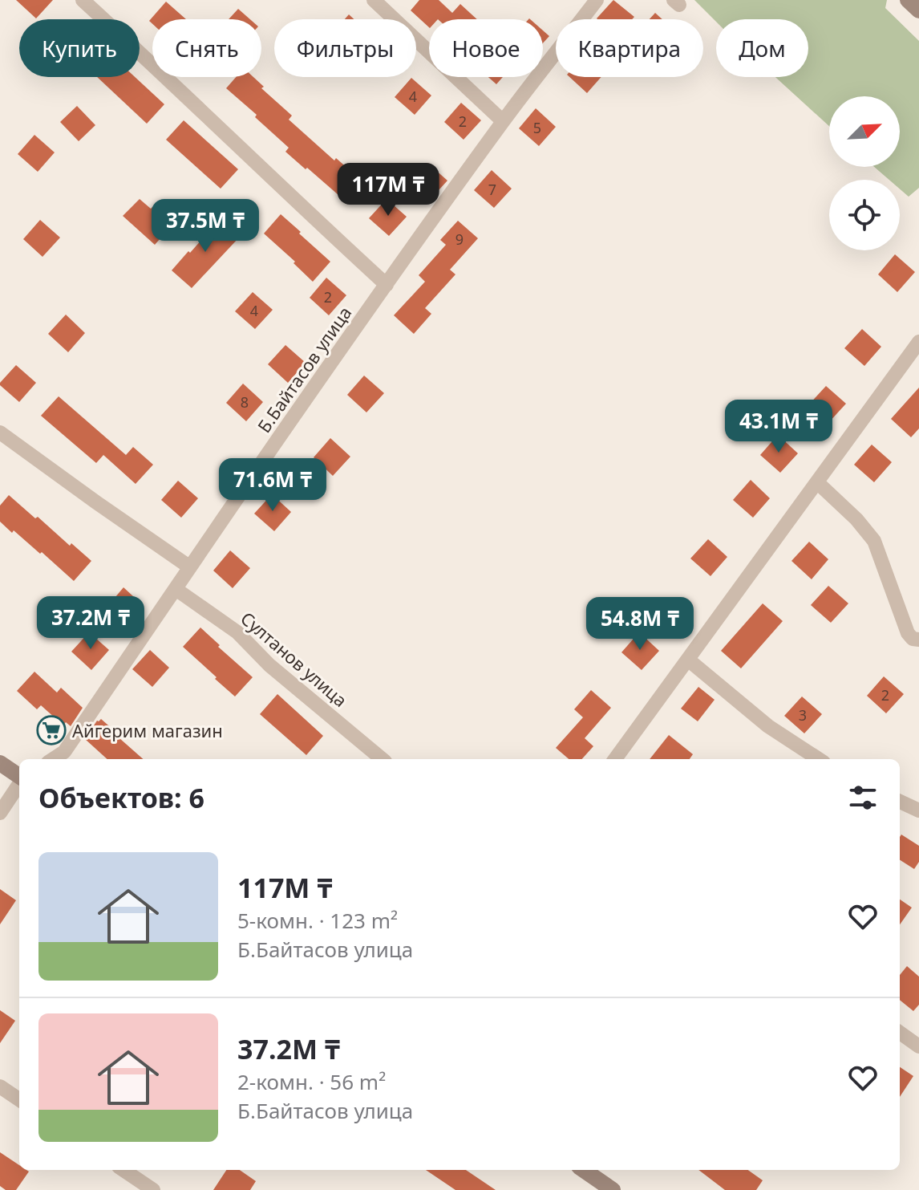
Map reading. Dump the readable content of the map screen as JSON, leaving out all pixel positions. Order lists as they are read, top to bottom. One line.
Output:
{"streets":{"street":["Б.Байтасов улица","Султанов улица"]},"crossings":[["Б.Байтасов улица","Султанов улица"]],"places":{"supermarket":["Айгерим магазин"]},"house_numbers":["4","2","5","7","9","2","4","8","2","3"],"north":"top right","page":{"chip":["Купить","Снять","Фильтры","Новое","Квартира","Дом"],"price":["117M ₸","37.5M ₸","43.1M ₸","71.6M ₸","37.2M ₸","54.8M ₸"],"heading":"Объектов: 6","list":[{"name":"117M ₸","note":"5-комн. · 123 m² · Б.Байтасов улица"},{"name":"37.2M ₸","note":"2-комн. · 56 m² · Б.Байтасов улица"}]}}
